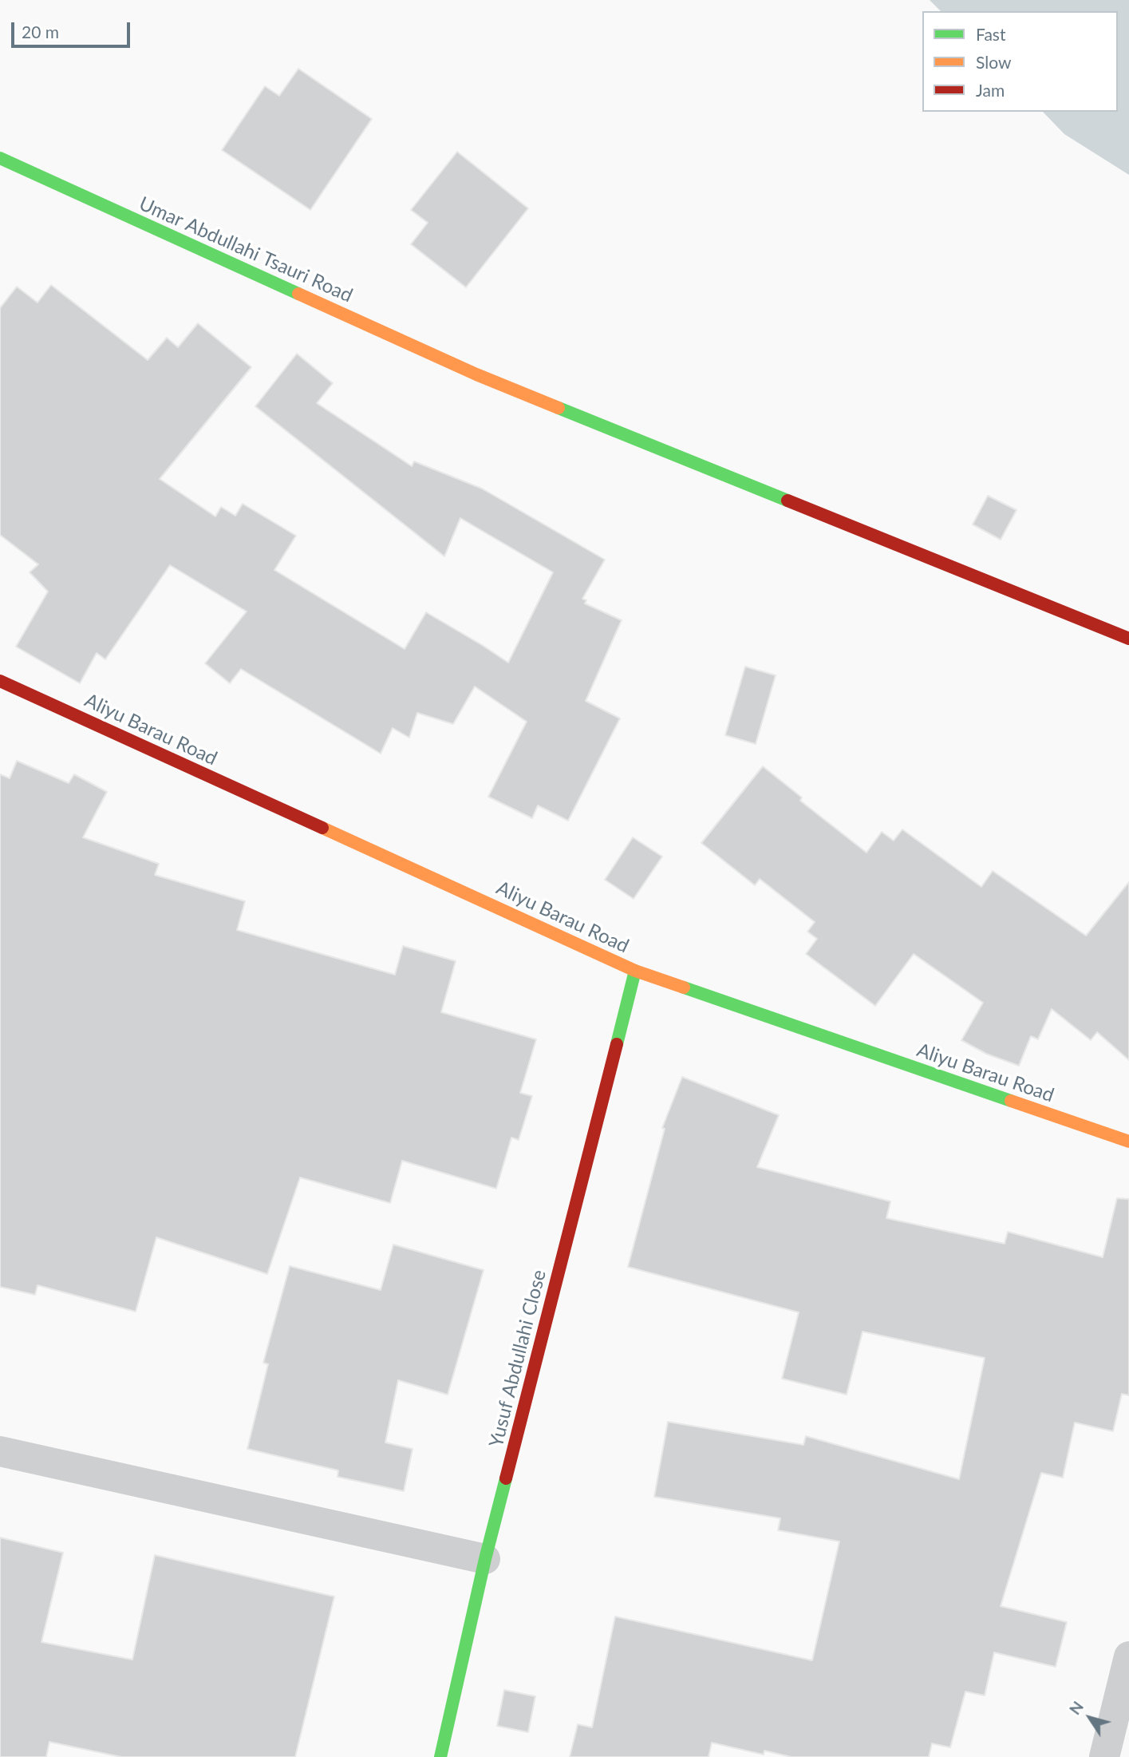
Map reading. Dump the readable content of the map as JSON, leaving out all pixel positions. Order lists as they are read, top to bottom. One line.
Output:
{"streets":{"street":["Umar Abdullahi Tsauri Road","Aliyu Barau Road","Yusuf Abdullahi Close"]},"crossings":[["Aliyu Barau Road","Yusuf Abdullahi Close"]],"legend":["Fast","Slow","Jam"],"scale_bar":"20 m","north":"top left"}
